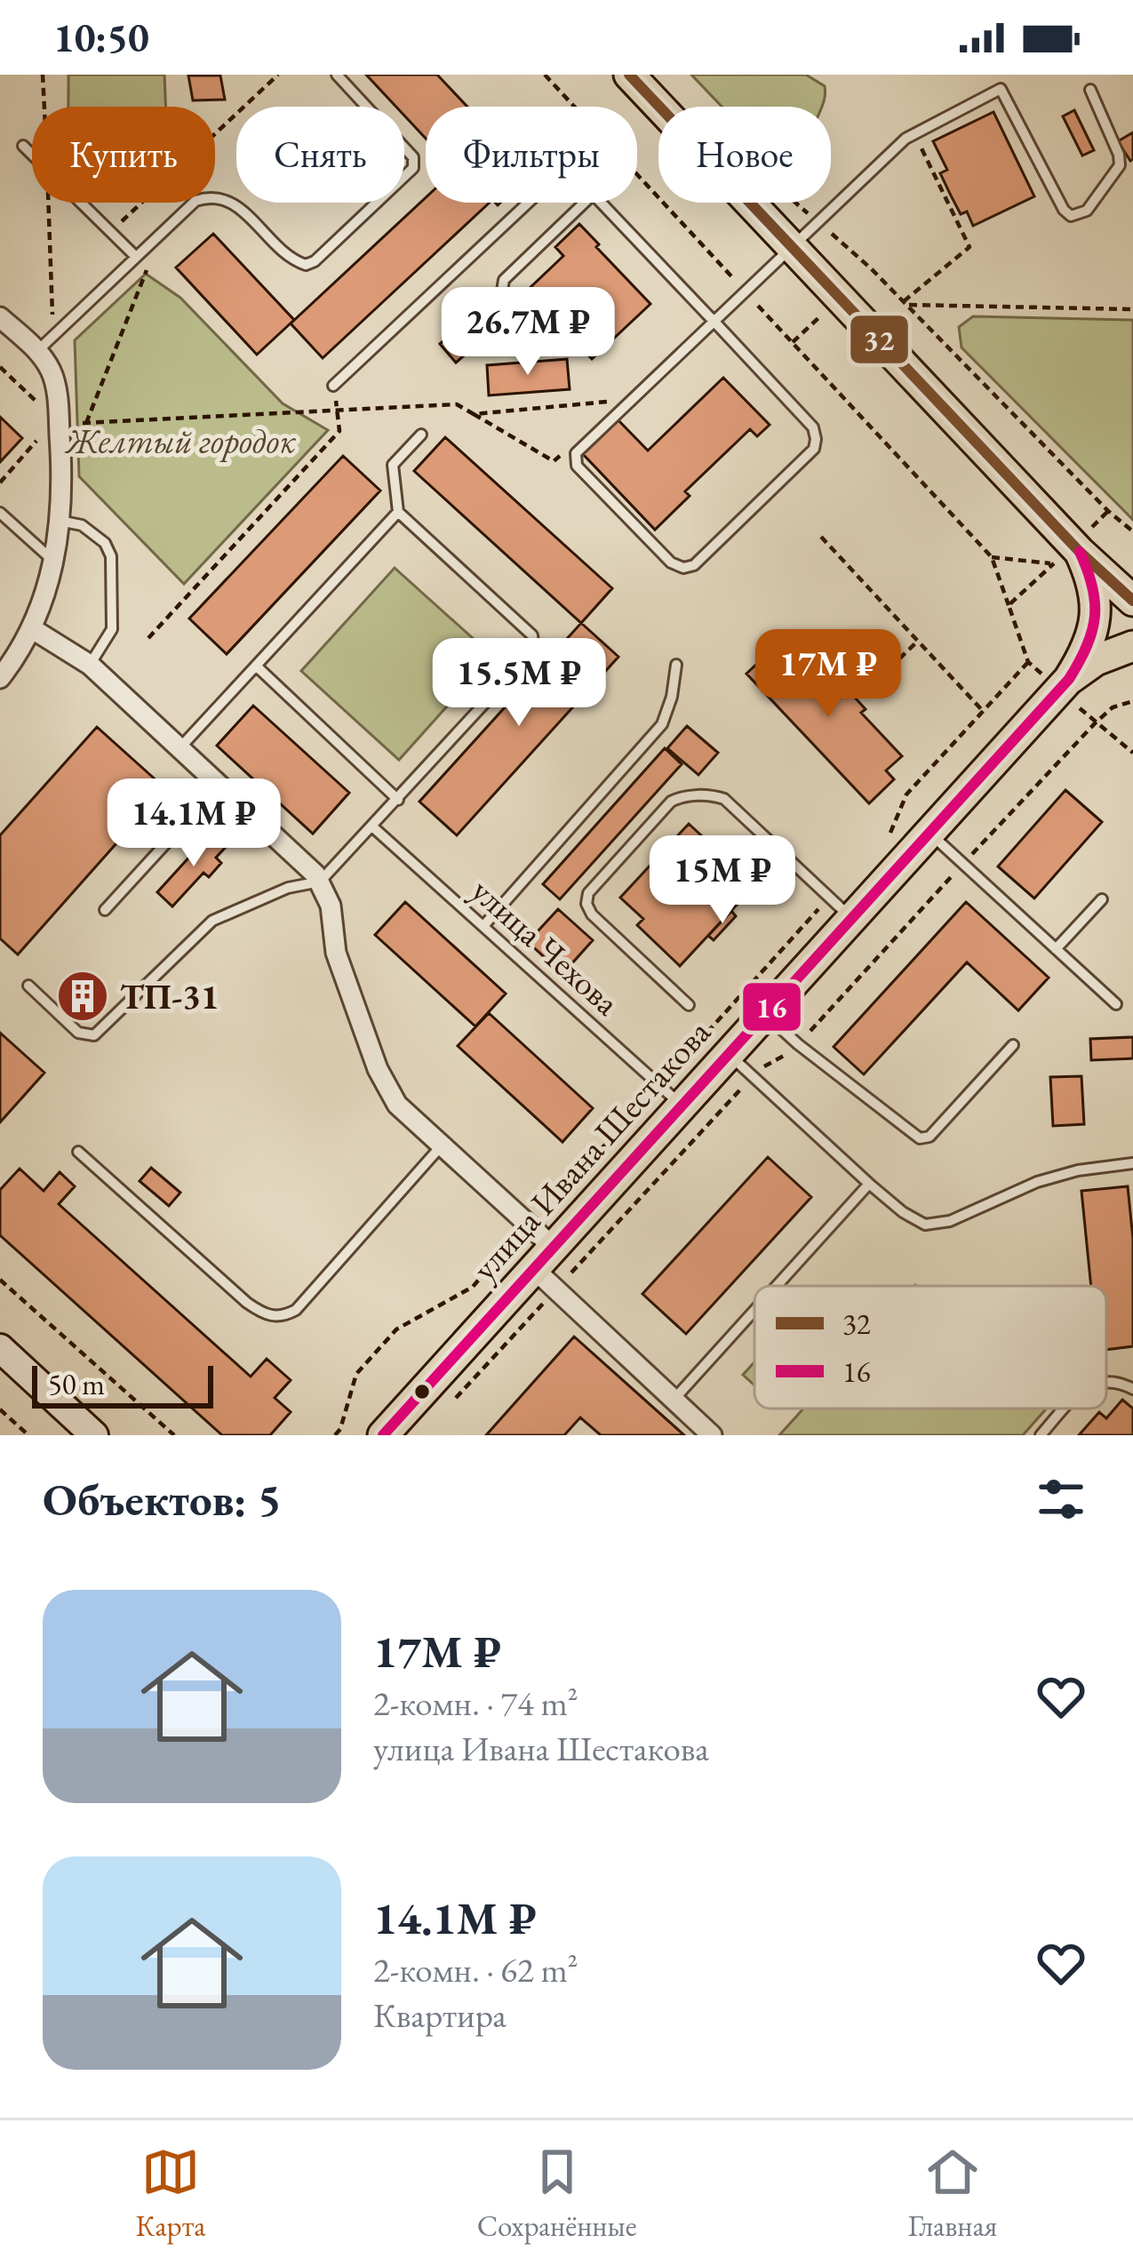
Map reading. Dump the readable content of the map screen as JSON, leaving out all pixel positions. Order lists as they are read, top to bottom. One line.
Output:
{"streets":{"main road":["улица Ивана Шестакова"],"lane":["улица Чехова"]},"crossings":[["улица Чехова","улица Ивана Шестакова"]],"parks":["Желтый городок"],"places":{"building":["ТП-31"]},"lines":["transit line 32","transit line 16"],"legend":["32","16"],"scale_bar":"50 m","page":{"status":"10:50","chip":["Купить","Снять","Фильтры","Новое"],"price":["26.7M ₽","17M ₽","15.5M ₽","14.1M ₽","15M ₽"],"scale":"50 m","heading":"Объектов: 5","list":[{"name":"17M ₽","note":"2-комн. · 74 m² · улица Ивана Шестакова"},{"name":"14.1M ₽","note":"2-комн. · 62 m² · Квартира"}],"tabs":["Карта","Сохранённые","Главная"]}}
